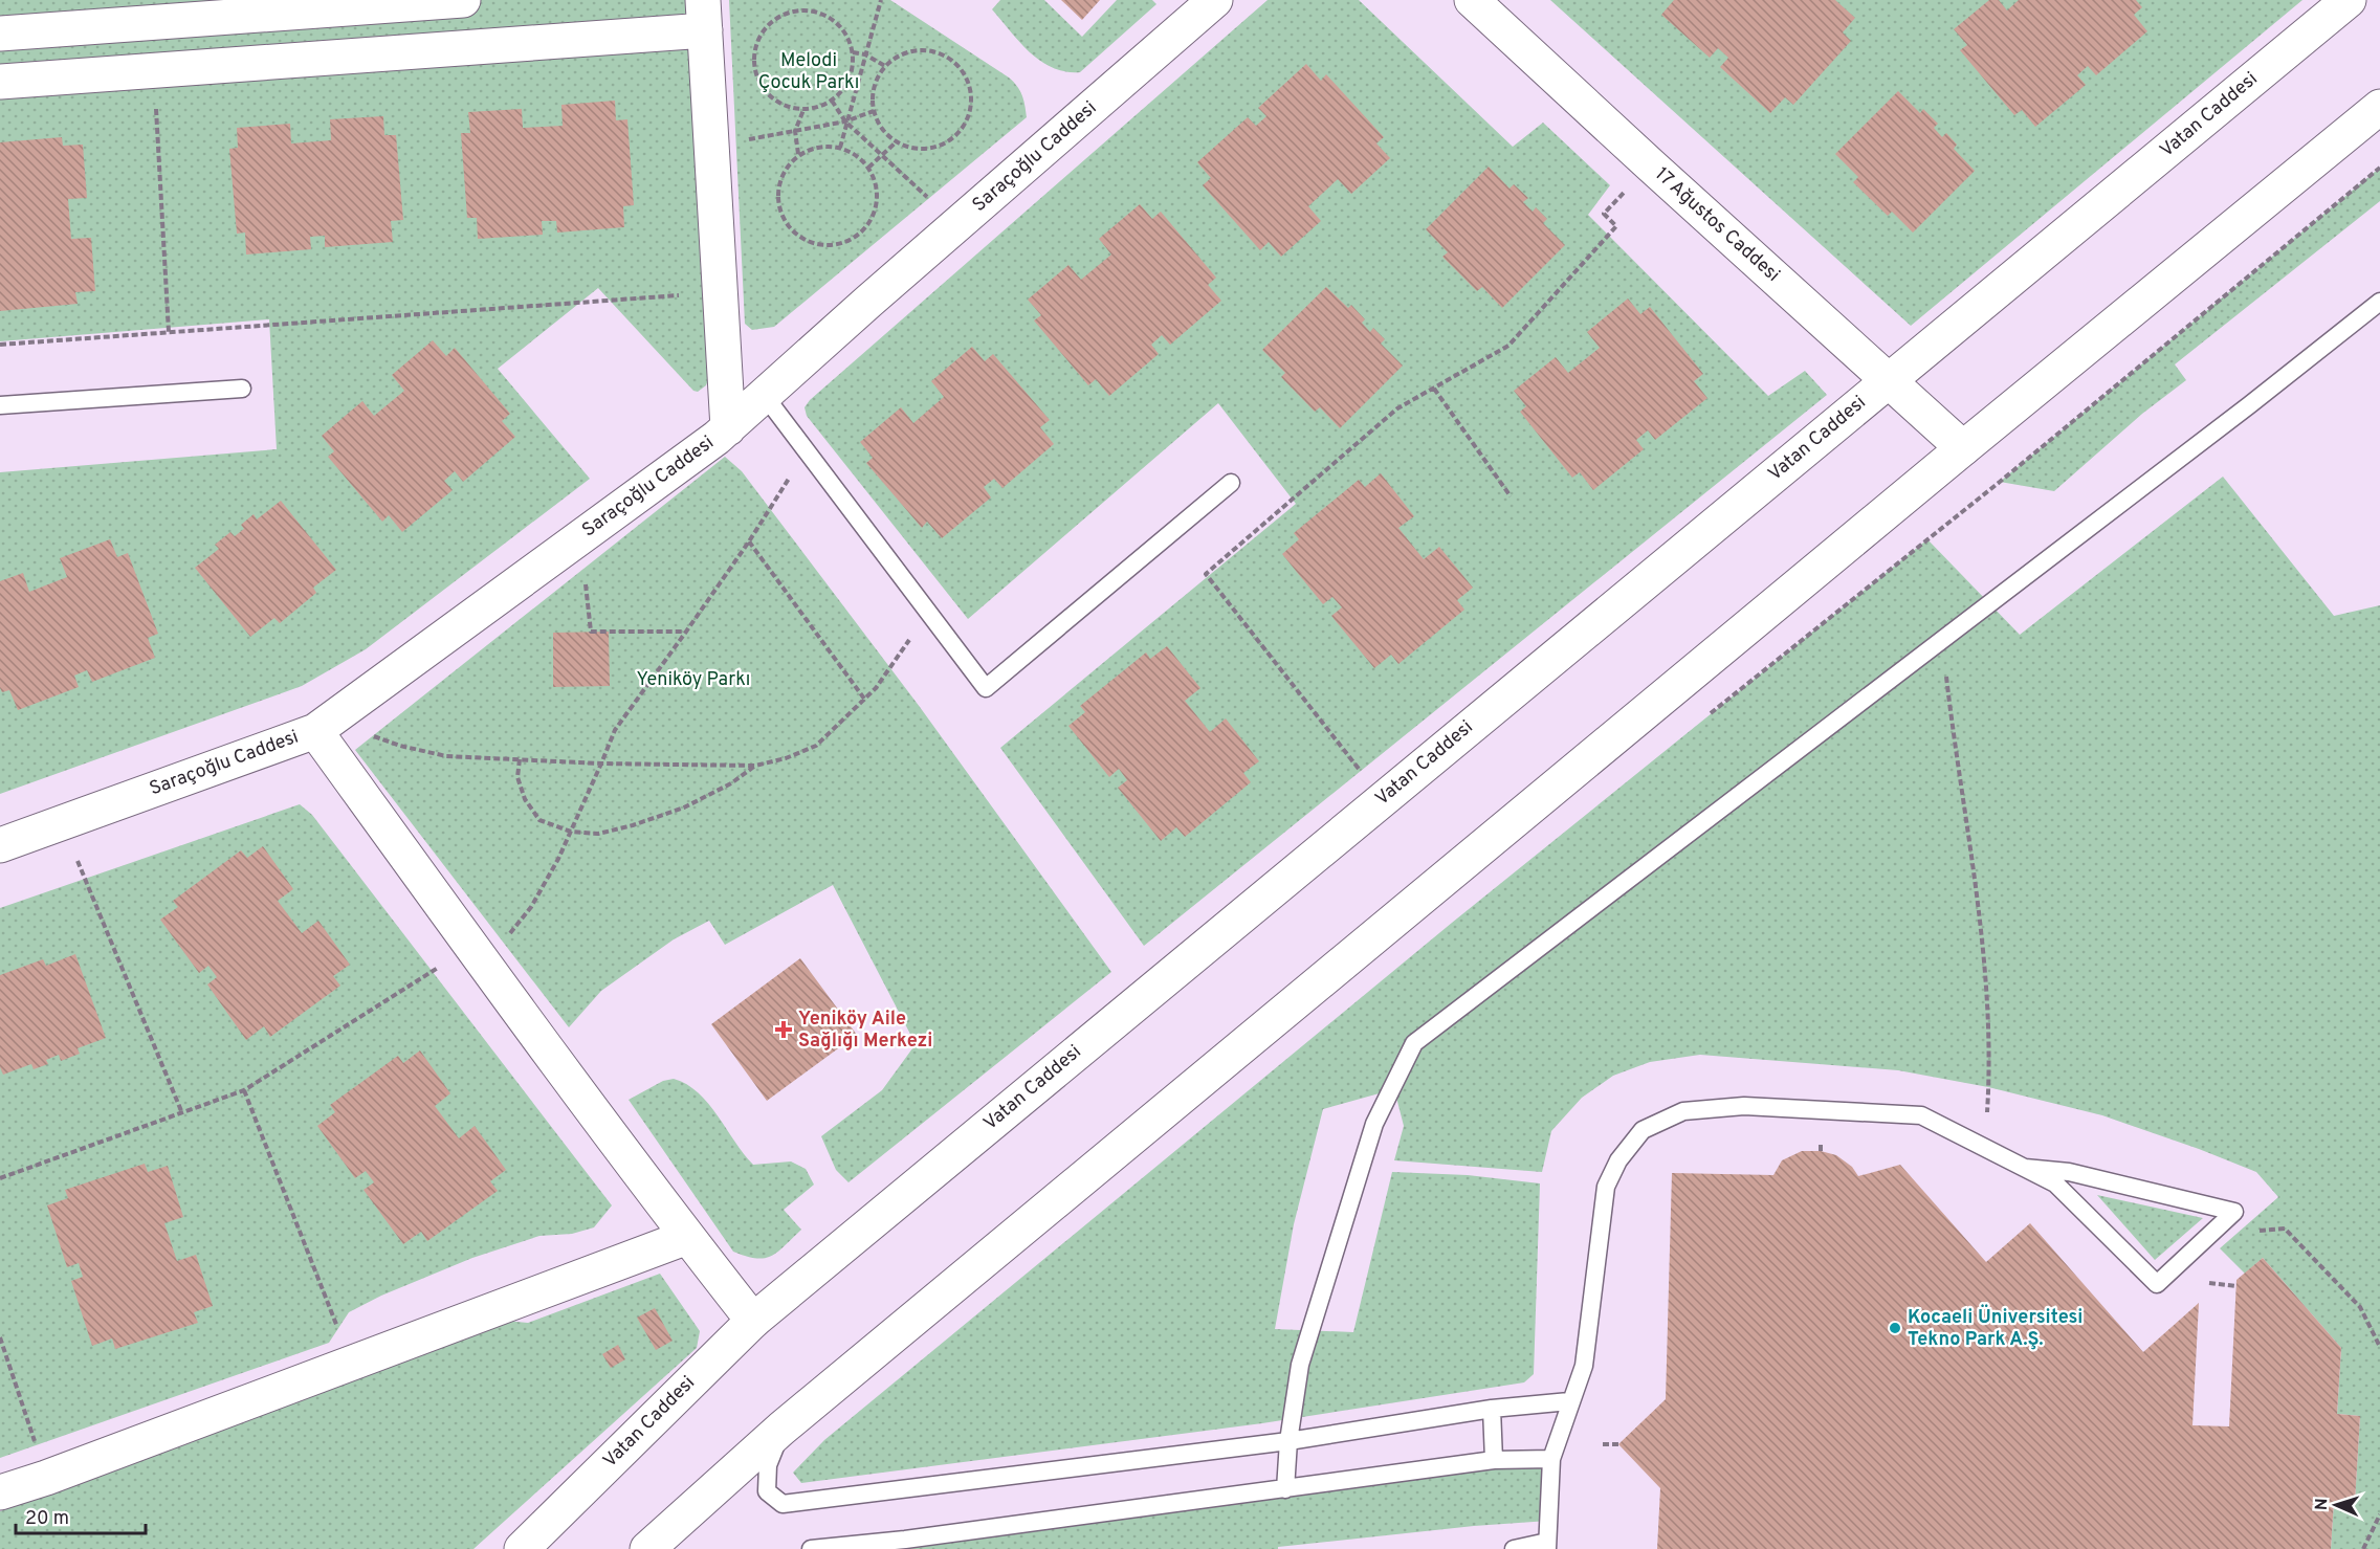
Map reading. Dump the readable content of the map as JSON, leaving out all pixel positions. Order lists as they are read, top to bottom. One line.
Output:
{"streets":{"street":["Vatan Caddesi","Saraçoğlu Caddesi","17 Ağustos Caddesi"]},"crossings":[["Vatan Caddesi","17 Ağustos Caddesi"]],"parks":["Melodi Çocuk Parkı","Yeniköy Parkı"],"places":{"health":["Yeniköy Aile Sağlığı Merkezi"],"other":["Kocaeli Üniversitesi Tekno Park A.Ş."]},"scale_bar":"20 m","north":"left"}
